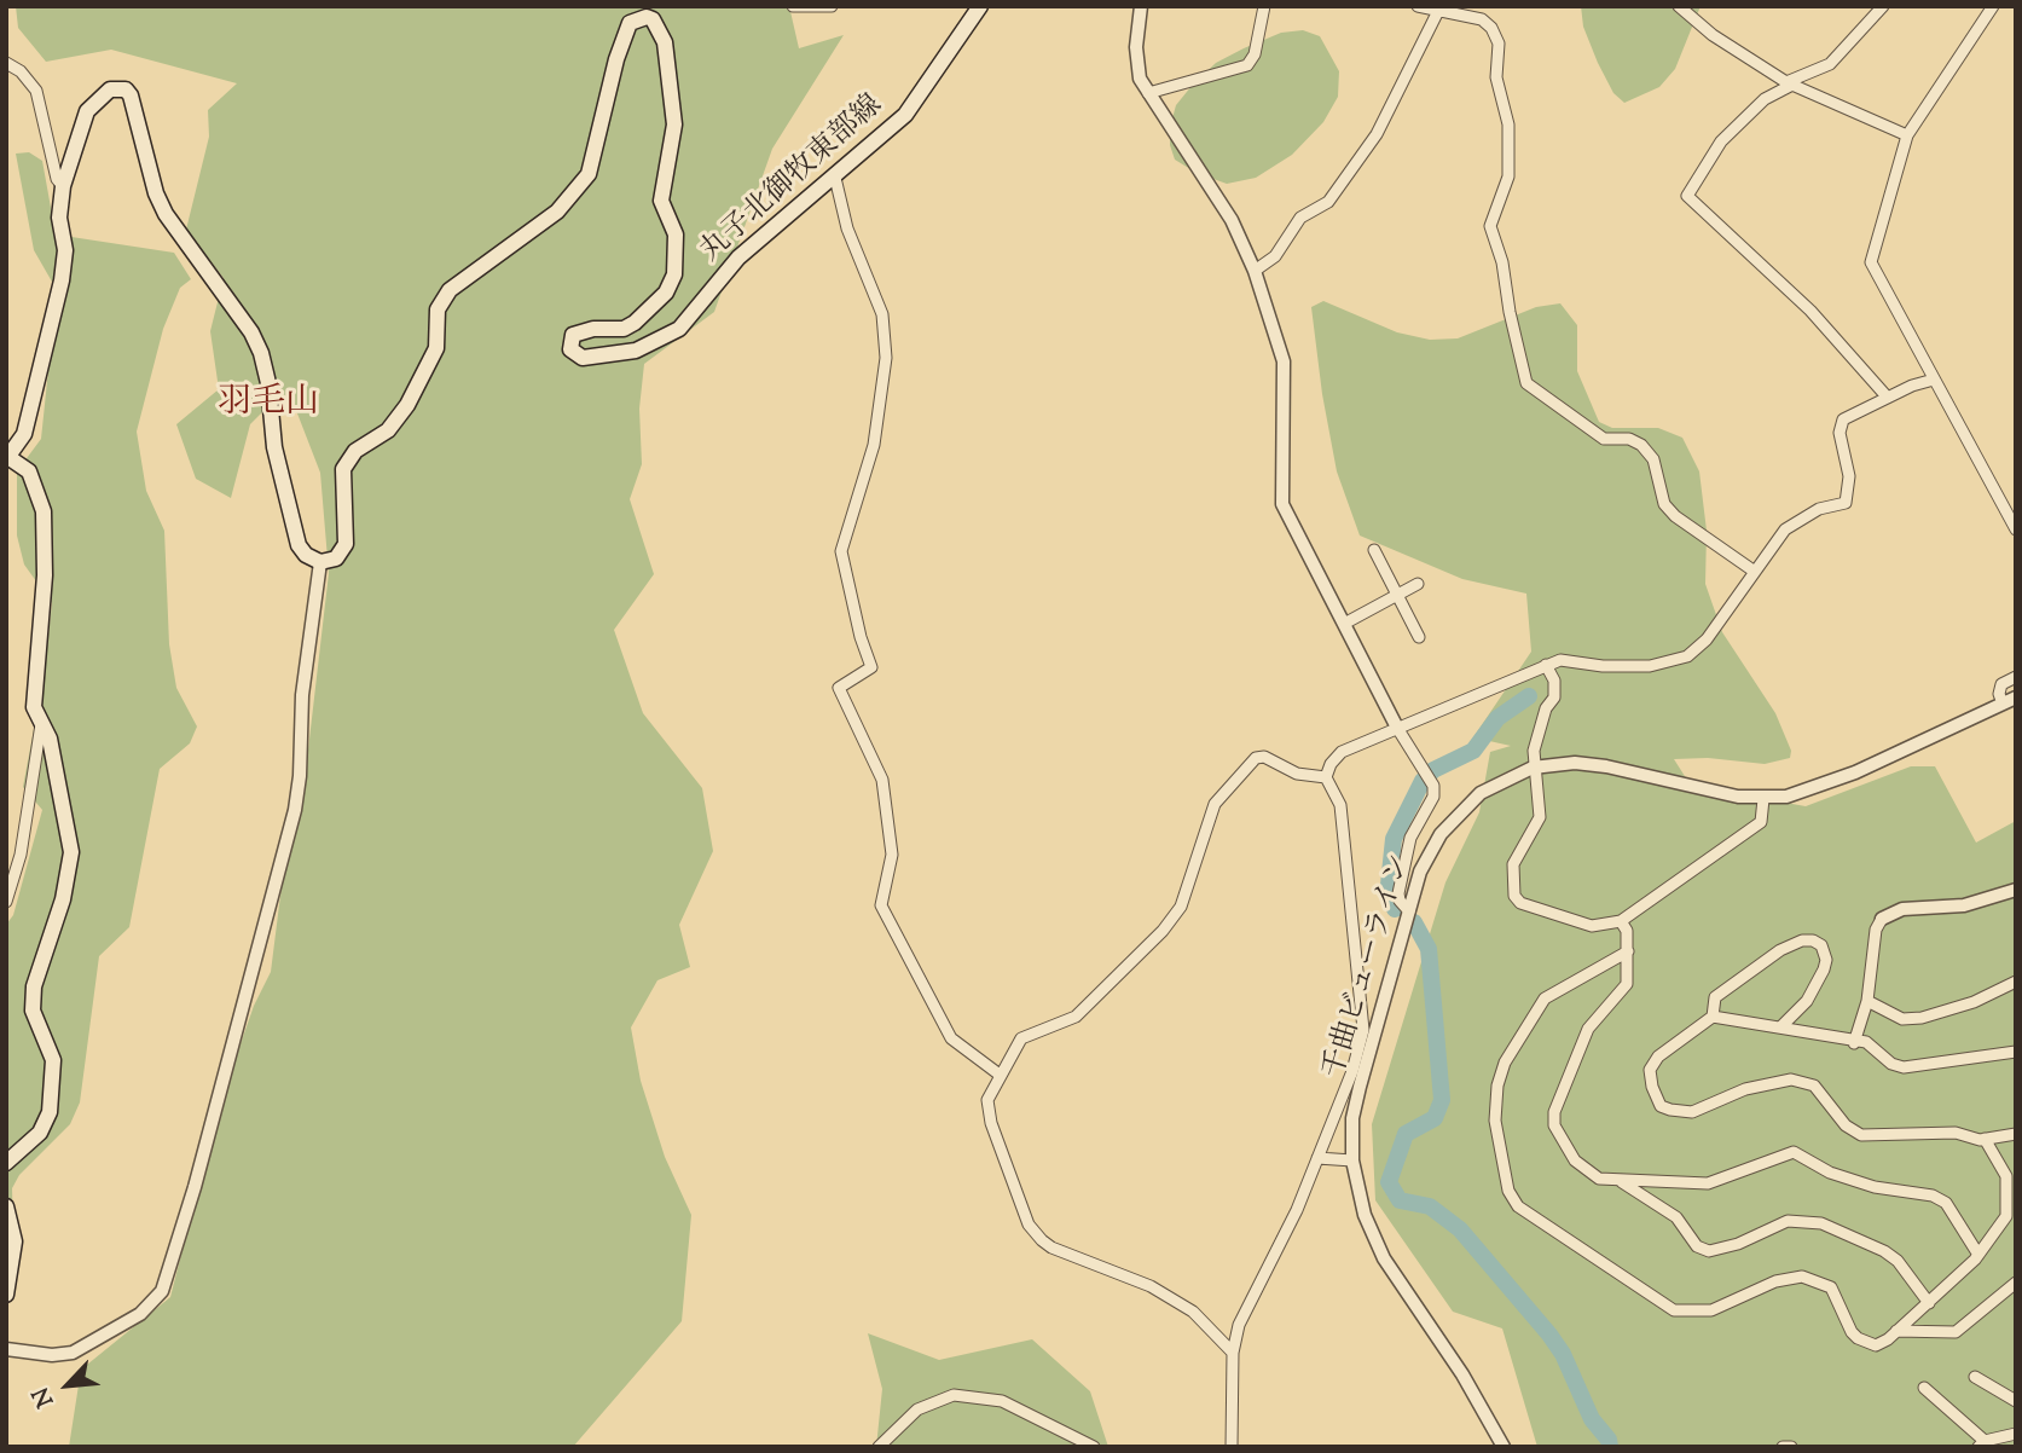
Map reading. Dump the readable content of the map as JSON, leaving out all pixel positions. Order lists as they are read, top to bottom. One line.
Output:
{"streets":{"main road":["丸子北御牧東部線"],"street":["千曲ビューライン"]},"districts":["羽毛山"],"north":"bottom left"}
